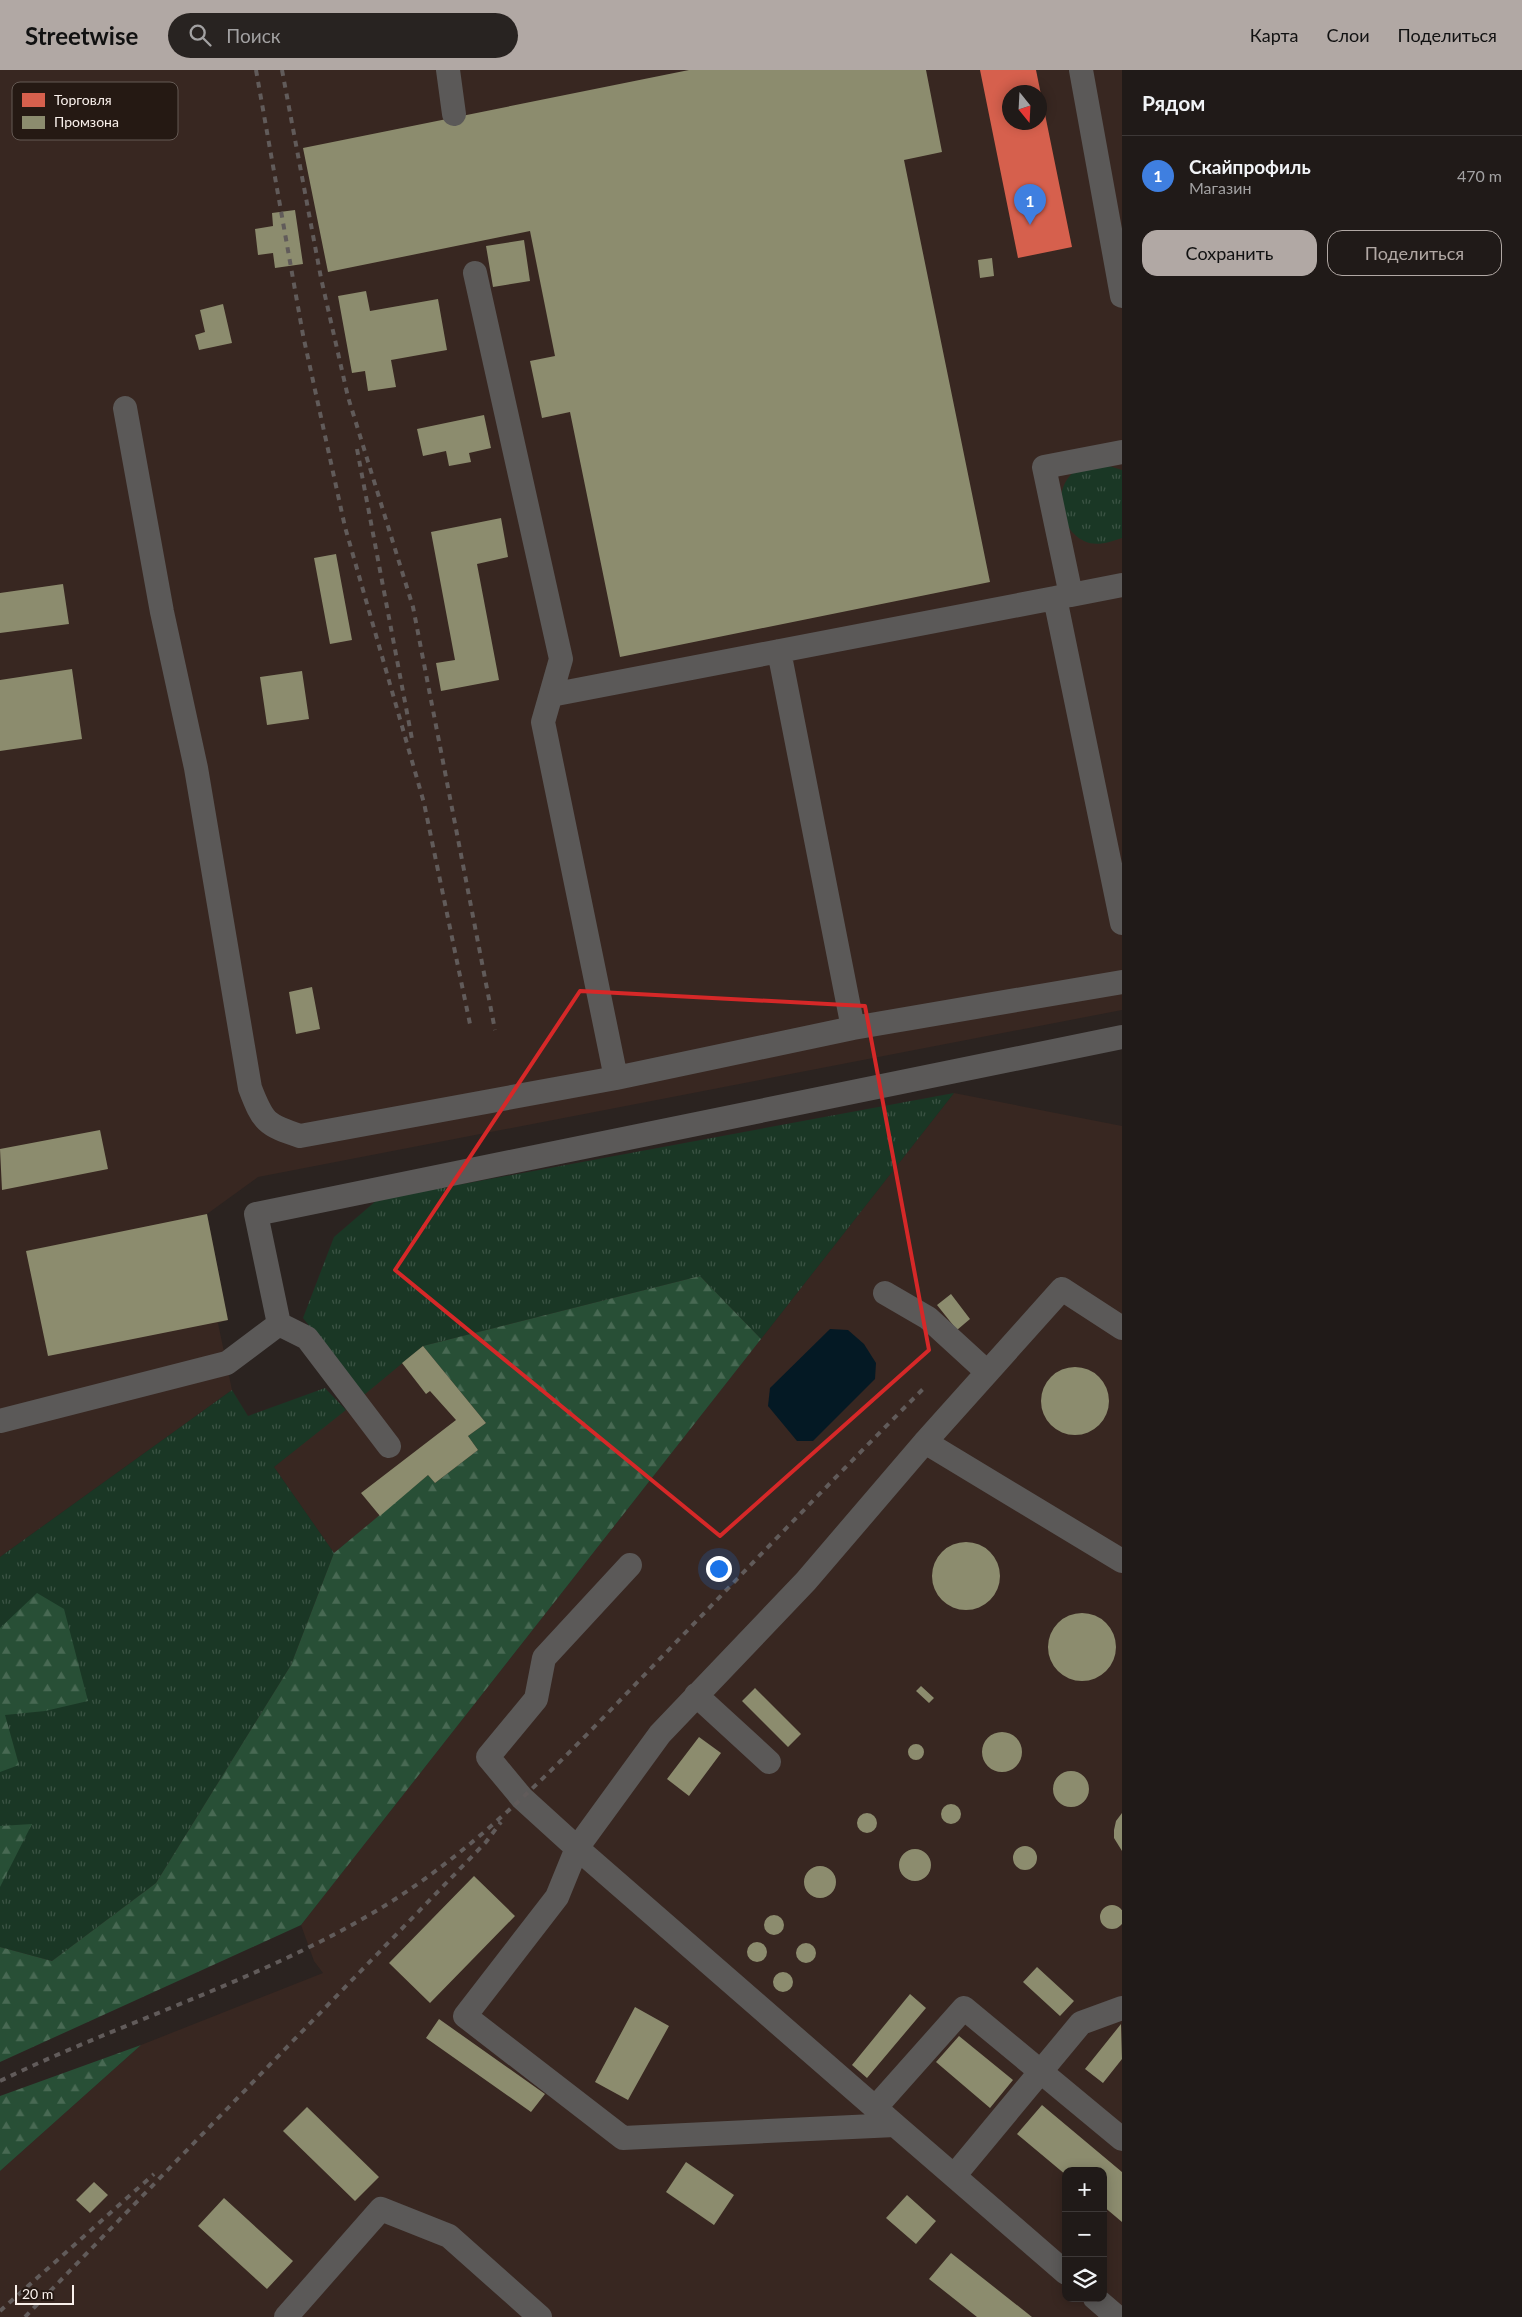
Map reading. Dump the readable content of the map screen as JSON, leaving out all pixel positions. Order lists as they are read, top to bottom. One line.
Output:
{"legend":["Торговля","Промзона"],"scale_bar":"20 m","north":"bottom","page":{"header":"Streetwise","search":"Поиск","nav":["Карта","Слои","Поделиться"],"heading":"Рядом","list":[{"mark":"1","name":"Скайпрофиль","note":"Магазин","value":"470 m"}],"pins":"1","buttons":["Сохранить","Поделиться"],"map_buttons":["+","−"],"scale":"20 m"}}
